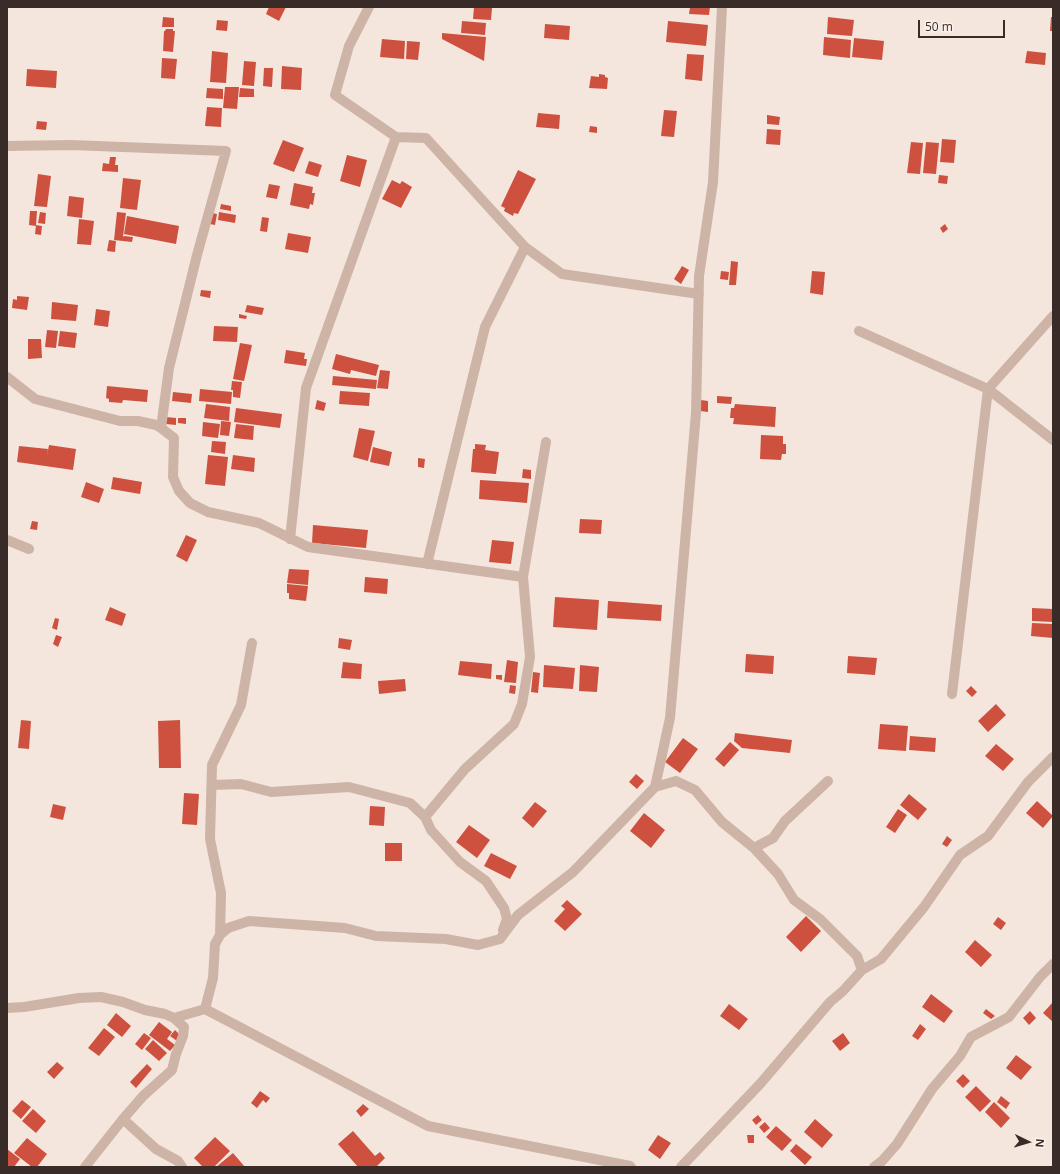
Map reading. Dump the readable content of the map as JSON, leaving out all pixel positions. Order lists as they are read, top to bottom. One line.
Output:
{"scale_bar":"50 m","north":"right"}
